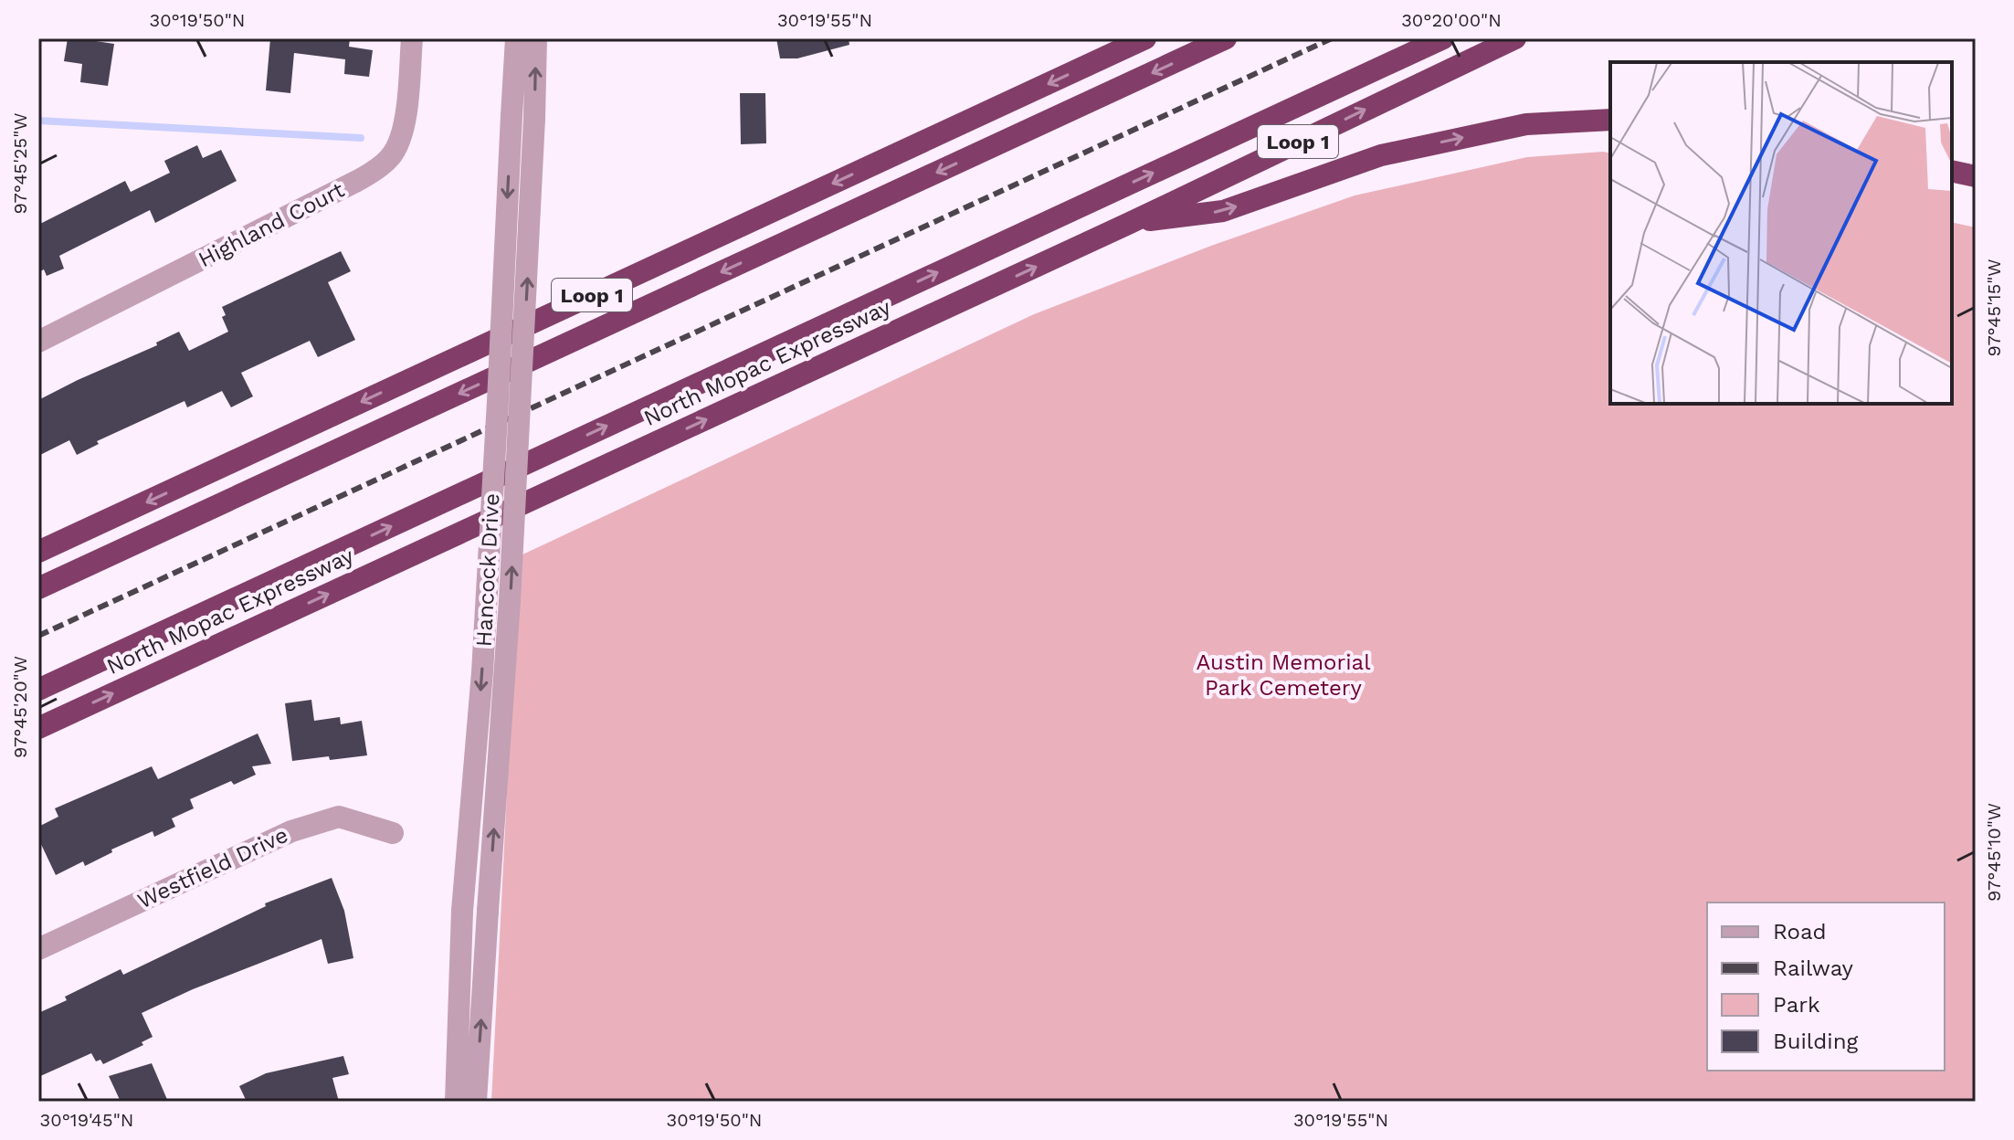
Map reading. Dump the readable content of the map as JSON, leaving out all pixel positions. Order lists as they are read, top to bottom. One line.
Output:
{"streets":{"highway":["Loop 1","North Mopac Expressway"],"street":["Highland Court","Hancock Drive","Westfield Drive"]},"parks":["Austin Memorial Park Cemetery"],"legend":["Road","Railway","Park","Building"],"coordinates":["30°19'50\"N","30°19'55\"N","30°20'00\"N","97°45'25\"W","97°45'15\"W","97°45'20\"W","97°45'10\"W","30°19'45\"N"]}
